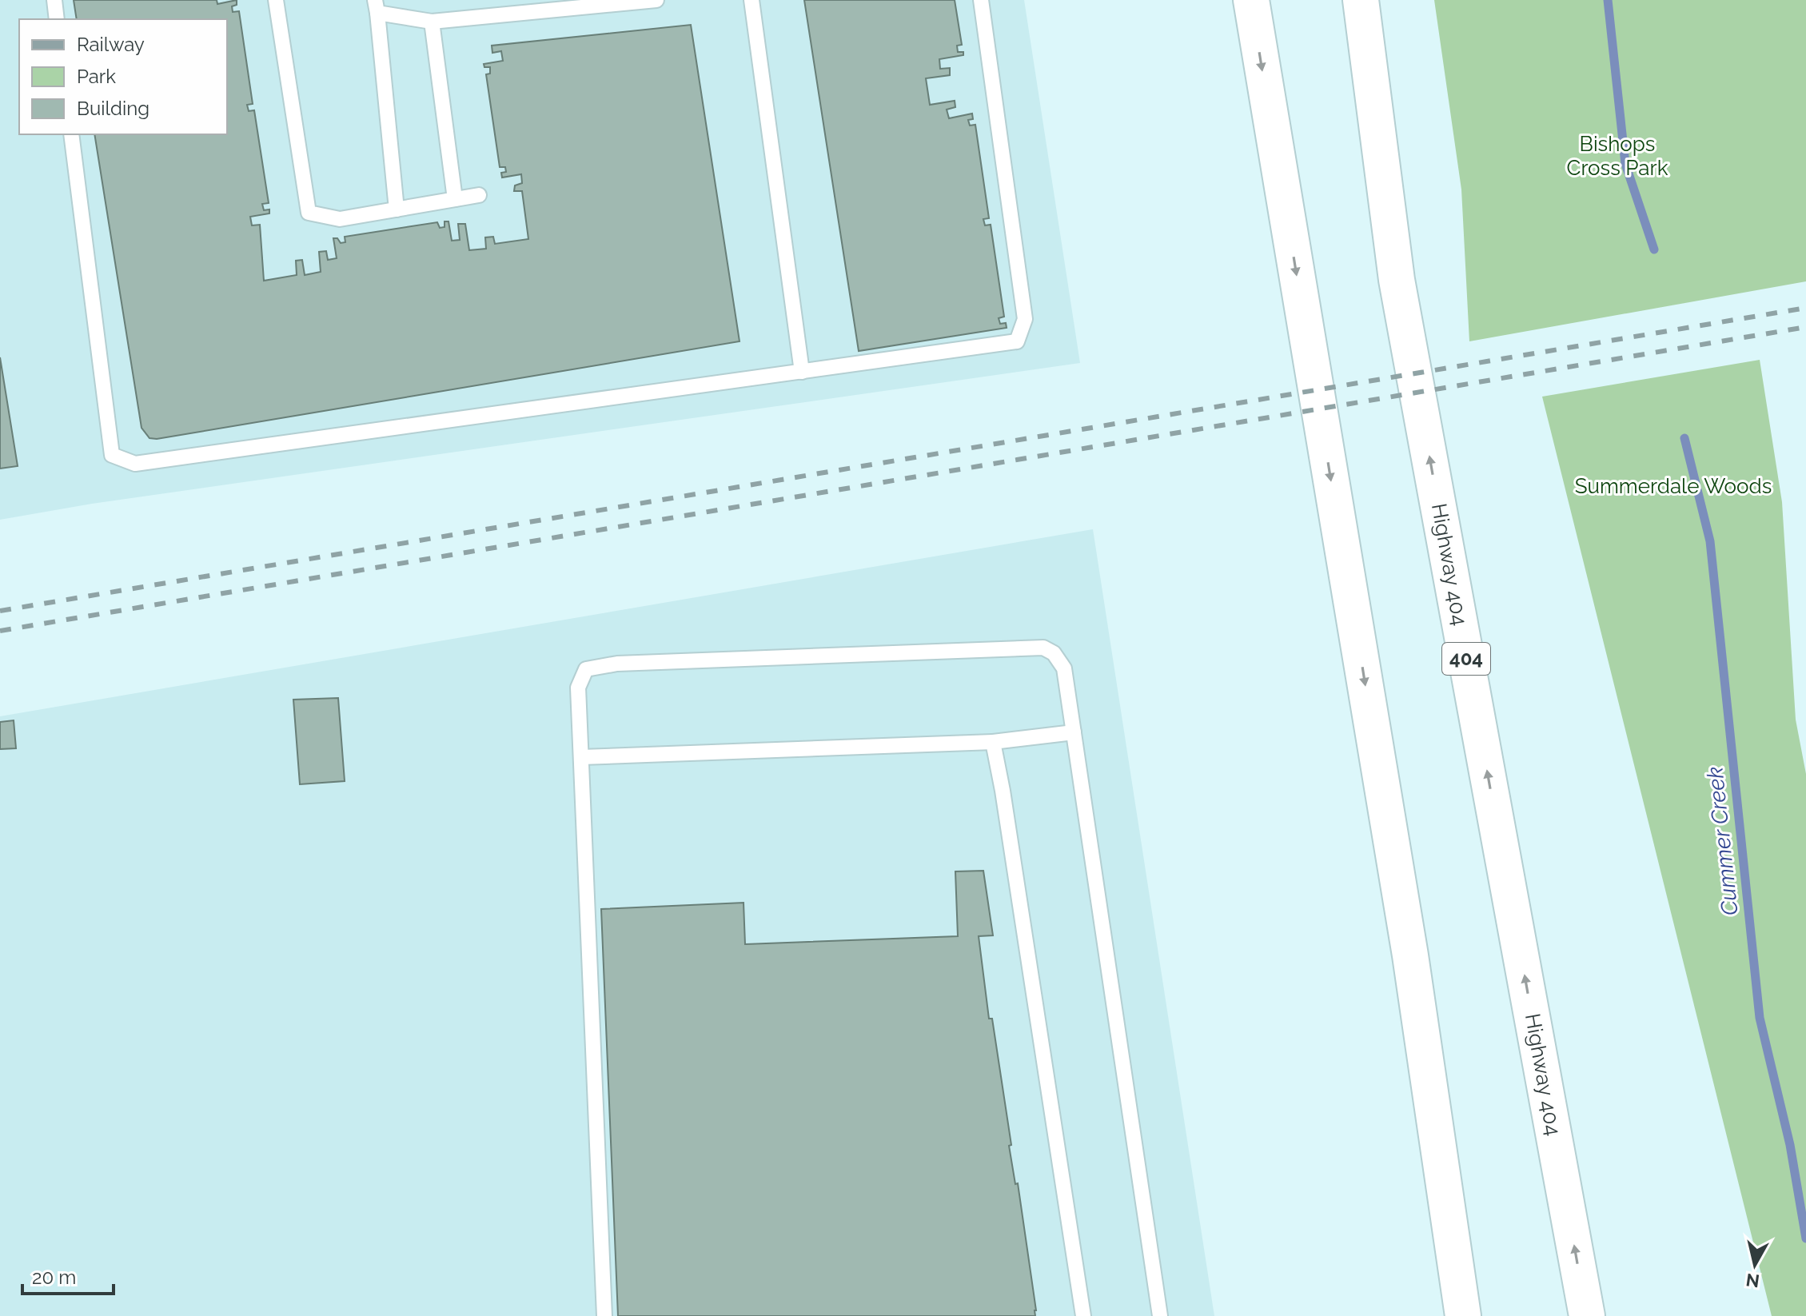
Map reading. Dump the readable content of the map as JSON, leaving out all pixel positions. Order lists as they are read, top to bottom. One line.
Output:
{"streets":{"highway":["Highway 404","404"]},"water":["Cummer Creek"],"parks":["Bishops Cross Park","Summerdale Woods"],"legend":["Railway","Park","Building"],"scale_bar":"20 m","north":"bottom"}
